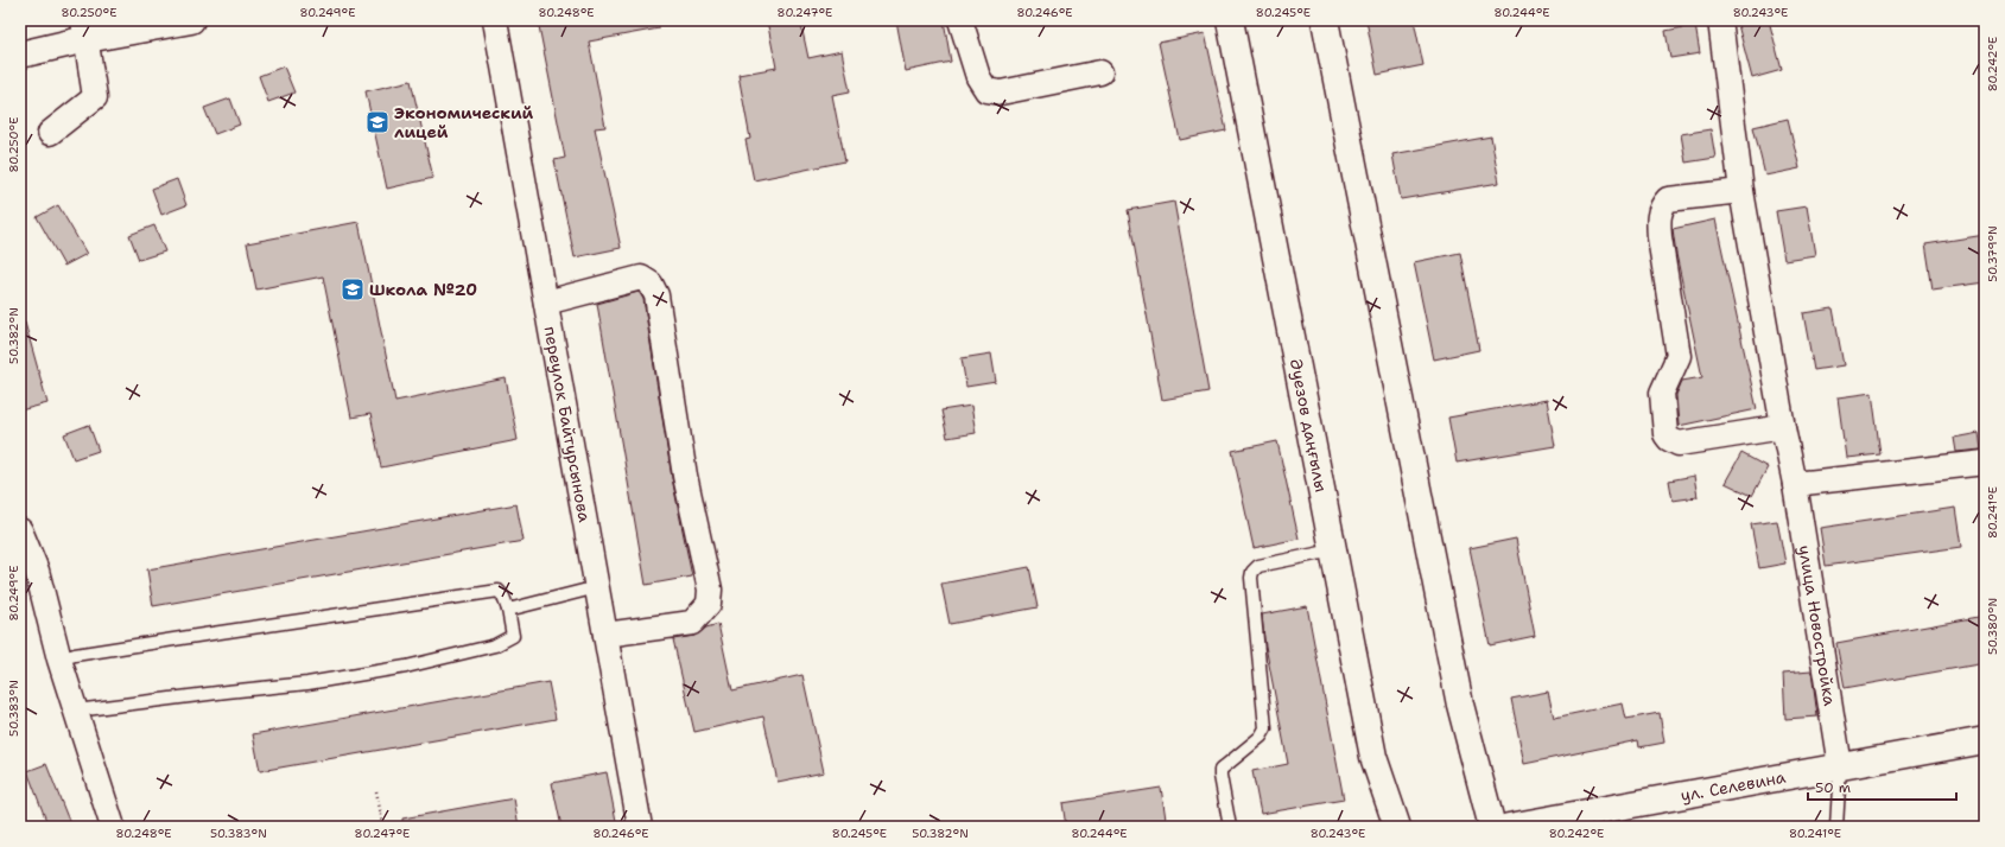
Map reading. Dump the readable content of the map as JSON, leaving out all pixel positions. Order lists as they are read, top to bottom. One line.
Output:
{"streets":{"main road":["Әуезов даңғылы","ул. Селевина"],"street":["переулок Байтурсынова","улица Новостройка"]},"crossings":[["улица Новостройка","ул. Селевина"]],"places":{"school or university":["Экономический лицей","Школа №20"]},"scale_bar":"50 m","coordinates":["80.250°E","80.249°E","80.248°E","80.247°E","80.246°E","80.245°E","80.244°E","80.243°E","80.242°E","50.379°N","50.382°N","80.241°E","50.380°N","50.383°N"]}
